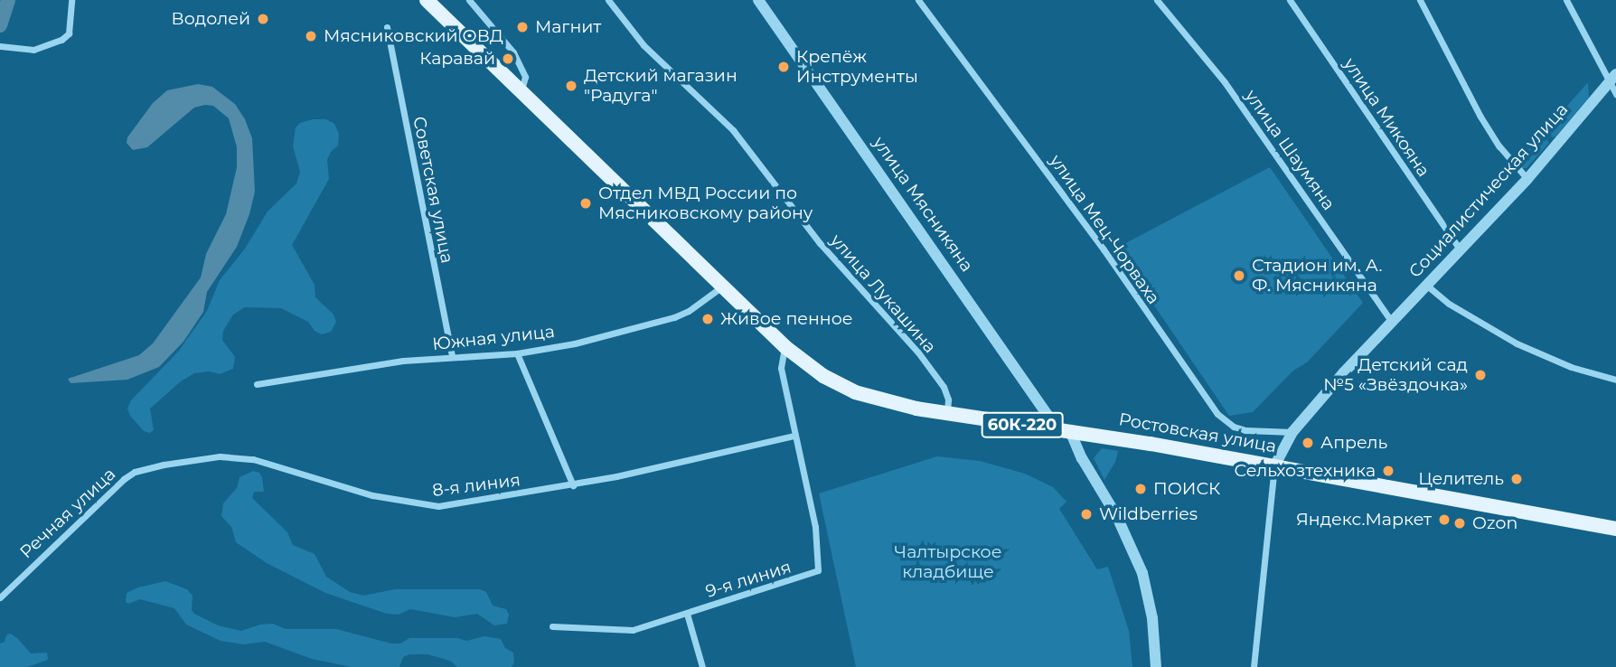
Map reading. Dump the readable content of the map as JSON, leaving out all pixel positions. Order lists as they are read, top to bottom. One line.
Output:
{"streets":{"main road":["60К-220","Ростовская улица"],"street":["улица Микояна","улица Шаумяна","Советская улица","Социалистическая улица","улица Мясникяна","улица Мец-Чорваха","улица Лукашина","Южная улица","8-я линия","Речная улица","9-я линия"]},"crossings":[["улица Микояна","Социалистическая улица"],["улица Шаумяна","Социалистическая улица"],["Советская улица","Южная улица"],["Социалистическая улица","улица Мец-Чорваха"],["Социалистическая улица","Ростовская улица"],["улица Мясникяна","Ростовская улица"],["улица Лукашина","Ростовская улица"],["Южная улица","Ростовская улица"],["8-я линия","Речная улица"],["8-я линия","9-я линия"]],"parks":["Чалтырское кладбище"],"places":["Водолей","Магнит","Мясниковский ОВД","Каравай","Крепёж Инструменты","Детский магазин \"Радуга\"","Отдел МВД России по Мясниковскому району","Стадион им. А. Ф. Мясникяна","Живое пенное","Детский сад №5 «Звёздочка»","Апрель","Сельхозтехника","Целитель","ПОИСК","Wildberries","Яндекс.Маркет","Ozon"]}
